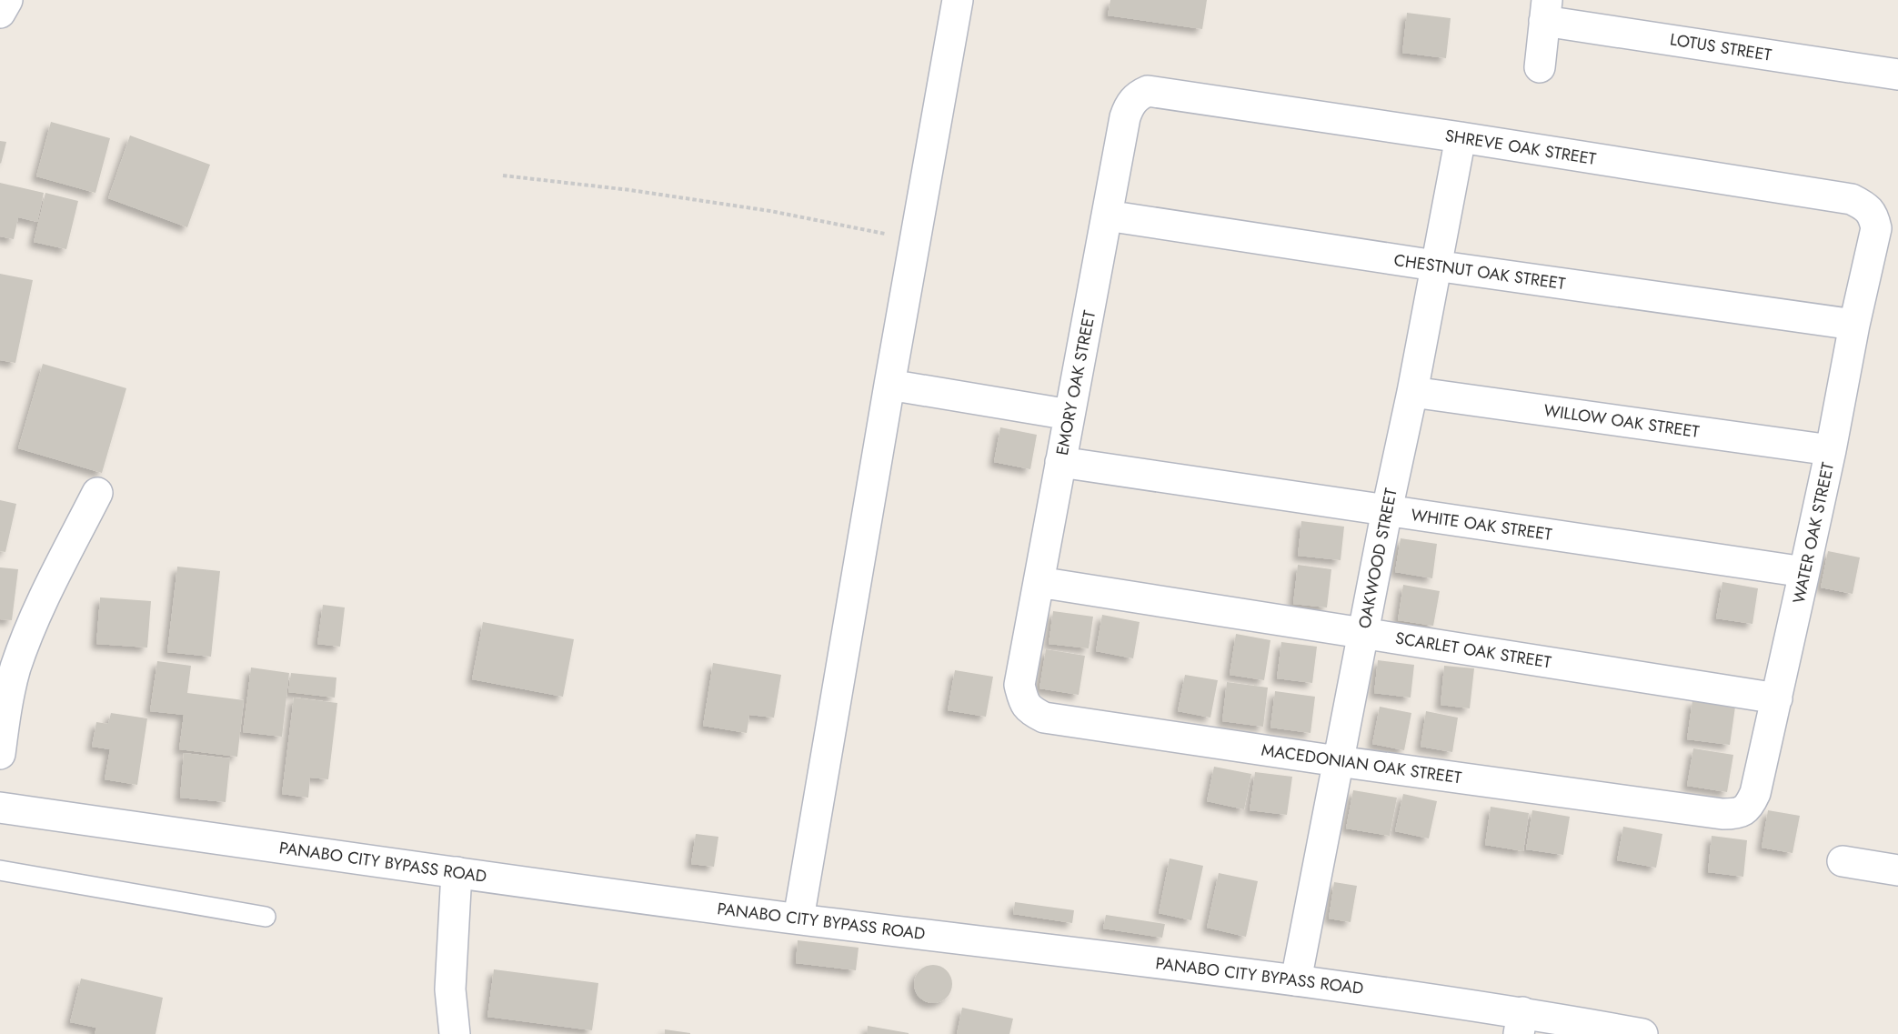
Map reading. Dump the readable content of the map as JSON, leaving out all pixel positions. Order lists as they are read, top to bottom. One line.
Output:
{"streets":{"street":["LOTUS STREET","SHREVE OAK STREET","CHESTNUT OAK STREET","EMORY OAK STREET","WILLOW OAK STREET","WHITE OAK STREET","WATER OAK STREET","OAKWOOD STREET","SCARLET OAK STREET","MACEDONIAN OAK STREET","PANABO CITY BYPASS ROAD"]},"crossings":[["SHREVE OAK STREET","EMORY OAK STREET"],["SHREVE OAK STREET","WATER OAK STREET"],["SHREVE OAK STREET","OAKWOOD STREET"],["CHESTNUT OAK STREET","EMORY OAK STREET"],["CHESTNUT OAK STREET","WATER OAK STREET"],["CHESTNUT OAK STREET","OAKWOOD STREET"],["EMORY OAK STREET","WHITE OAK STREET"],["EMORY OAK STREET","SCARLET OAK STREET"],["EMORY OAK STREET","MACEDONIAN OAK STREET"],["WILLOW OAK STREET","WATER OAK STREET"],["WILLOW OAK STREET","OAKWOOD STREET"],["WHITE OAK STREET","WATER OAK STREET"],["WHITE OAK STREET","OAKWOOD STREET"],["WATER OAK STREET","SCARLET OAK STREET"],["WATER OAK STREET","MACEDONIAN OAK STREET"],["OAKWOOD STREET","SCARLET OAK STREET"],["OAKWOOD STREET","MACEDONIAN OAK STREET"],["OAKWOOD STREET","PANABO CITY BYPASS ROAD"]]}
